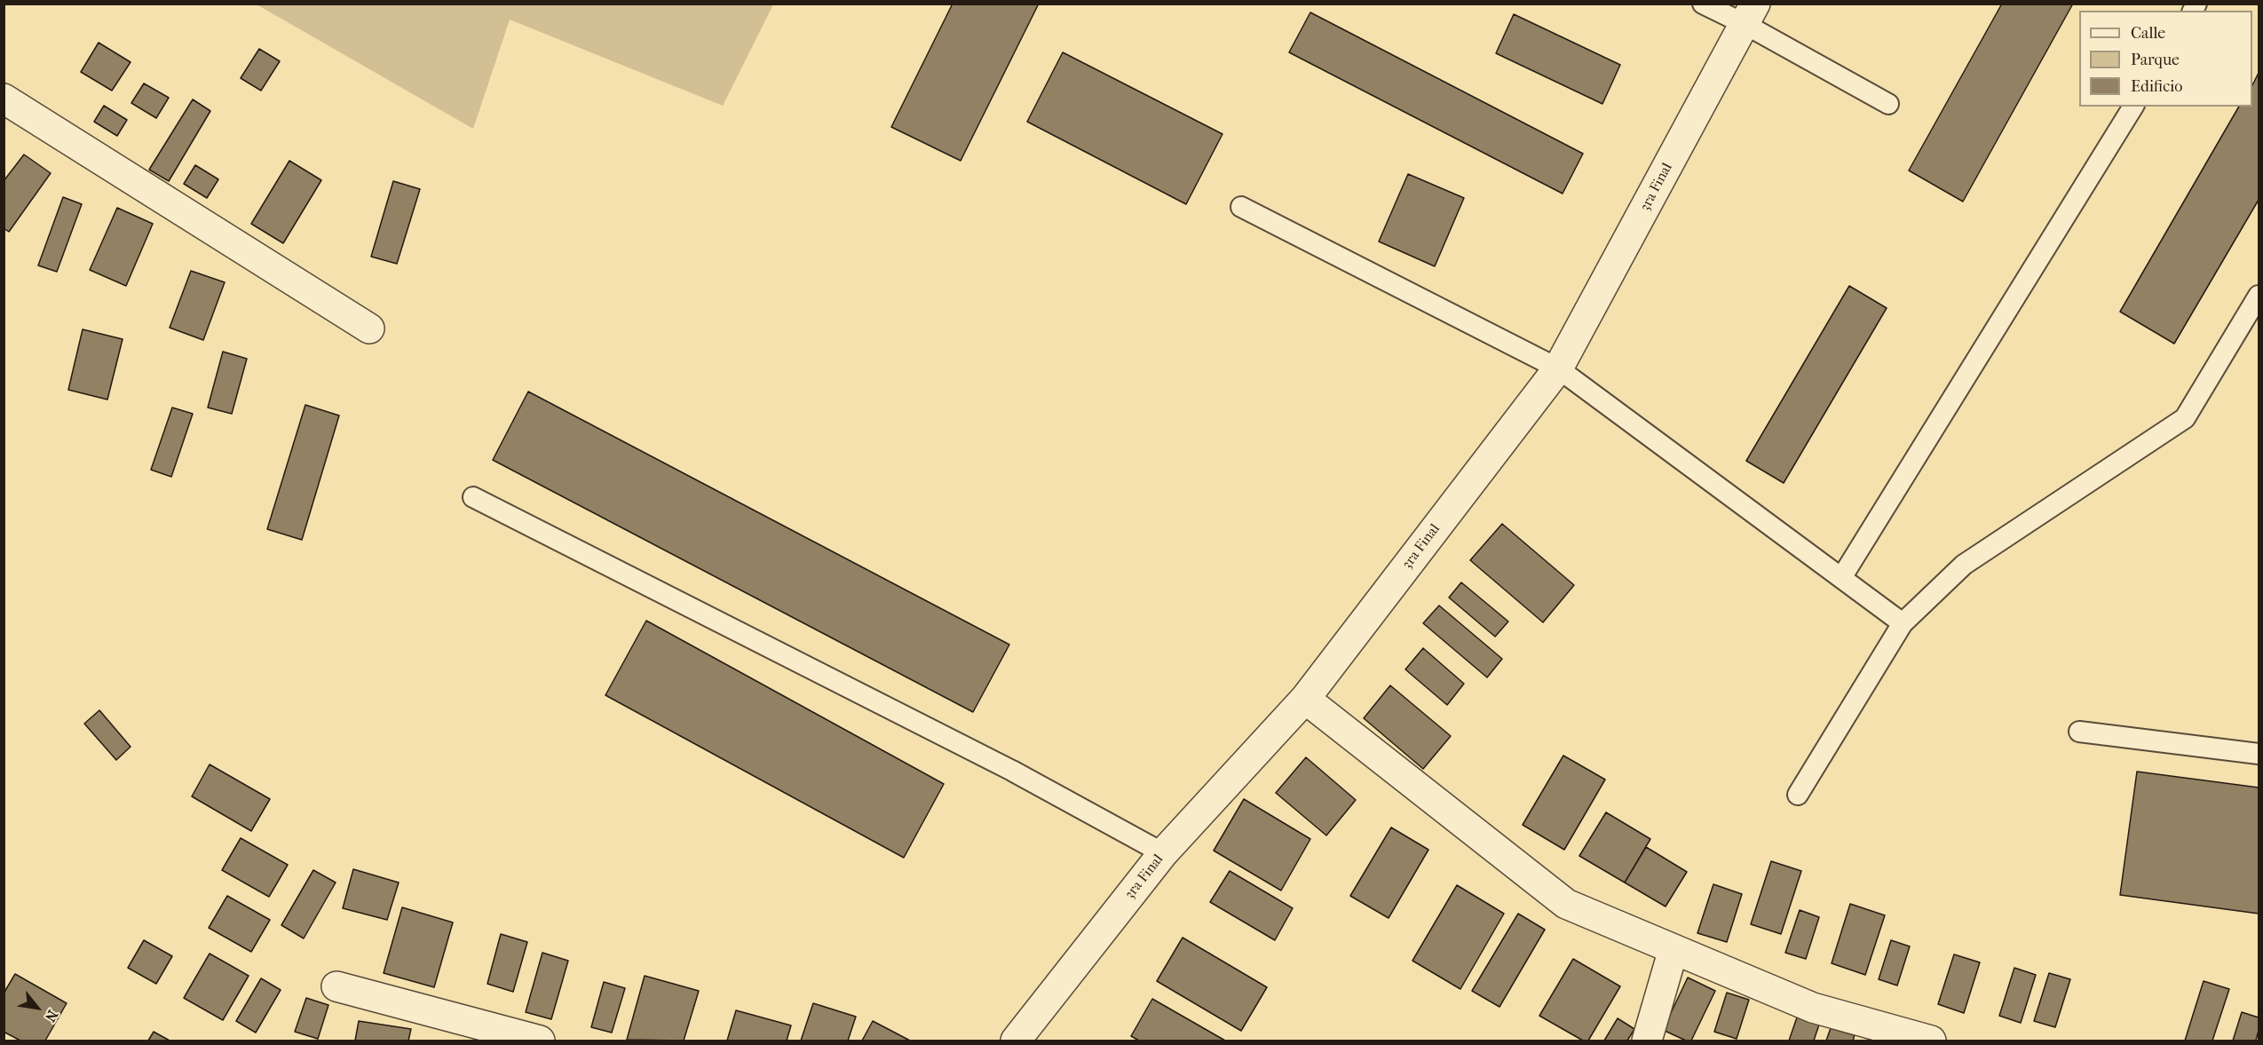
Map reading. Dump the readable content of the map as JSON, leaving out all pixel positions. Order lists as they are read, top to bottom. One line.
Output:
{"streets":{"street":["3ra Final"]},"legend":["Calle","Parque","Edificio"],"north":"bottom right"}
